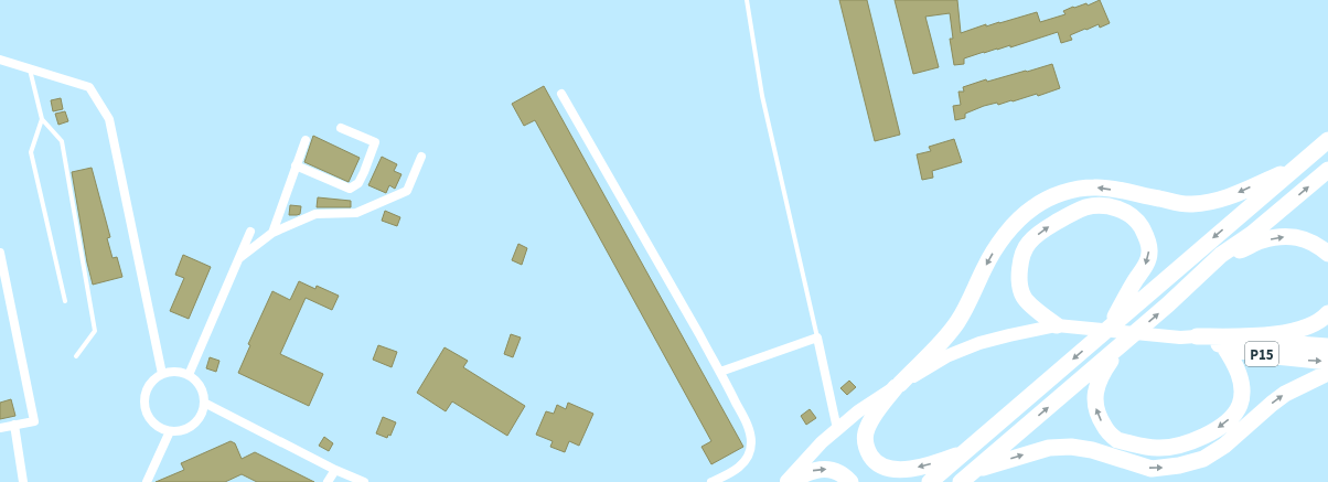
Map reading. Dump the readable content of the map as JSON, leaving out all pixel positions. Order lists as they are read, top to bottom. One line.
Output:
{"streets":{"highway":["P15"]}}
